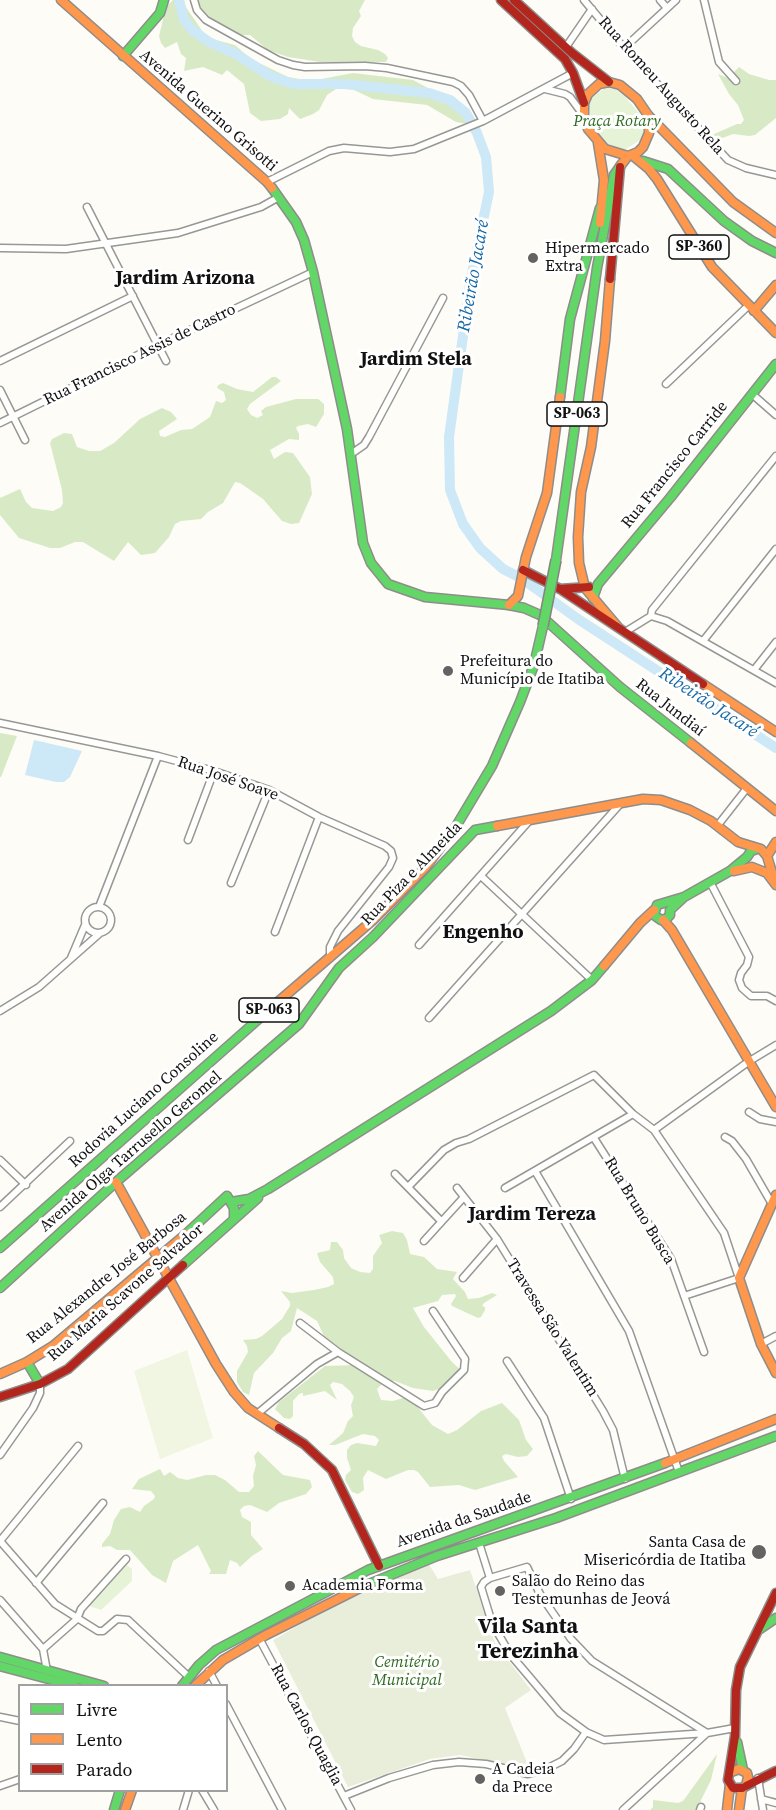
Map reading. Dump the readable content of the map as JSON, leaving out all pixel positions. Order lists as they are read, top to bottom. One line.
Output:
{"streets":{"main road":["Avenida Guerino Grisotti","SP-360","SP-063","Rua Francisco Carride","Rua Jundiaí","Rua Piza e Almeida","Rodovia Luciano Consoline","Avenida Olga Tarrusello Geromel","Rua Alexandre José Barbosa","Rua Maria Scavone Salvador","Avenida da Saudade"],"street":["Rua Romeu Augusto Rela","Rua Francisco Assis de Castro","Rua José Soave","Rua Bruno Busca","Travessa São Valentim","Rua Carlos Quaglia"]},"crossings":[["Avenida Guerino Grisotti","Rua Francisco Assis de Castro"],["Avenida Guerino Grisotti","Rua Jundiaí"],["Avenida Guerino Grisotti","Rodovia Luciano Consoline"],["SP-360","SP-063"],["SP-360","Rodovia Luciano Consoline"],["SP-063","Rodovia Luciano Consoline"],["Rua Jundiaí","Rodovia Luciano Consoline"],["Rua José Soave","Rodovia Luciano Consoline"],["Rua Piza e Almeida","Avenida Olga Tarrusello Geromel"],["Travessa São Valentim","Avenida da Saudade"],["Avenida da Saudade","Rua Carlos Quaglia"]],"districts":["Jardim Arizona","Jardim Stela","Engenho","Jardim Tereza","Vila Santa Terezinha"],"water":["Ribeirão Jacaré"],"parks":["Praça Rotary","Cemitério Municipal"],"places":["Hipermercado Extra","Prefeitura do Município de Itatiba","Santa Casa de Misericórdia de Itatiba","Academia Forma","Salão do Reino das Testemunhas de Jeová","A Cadeia da Prece"],"legend":["Livre","Lento","Parado"]}
